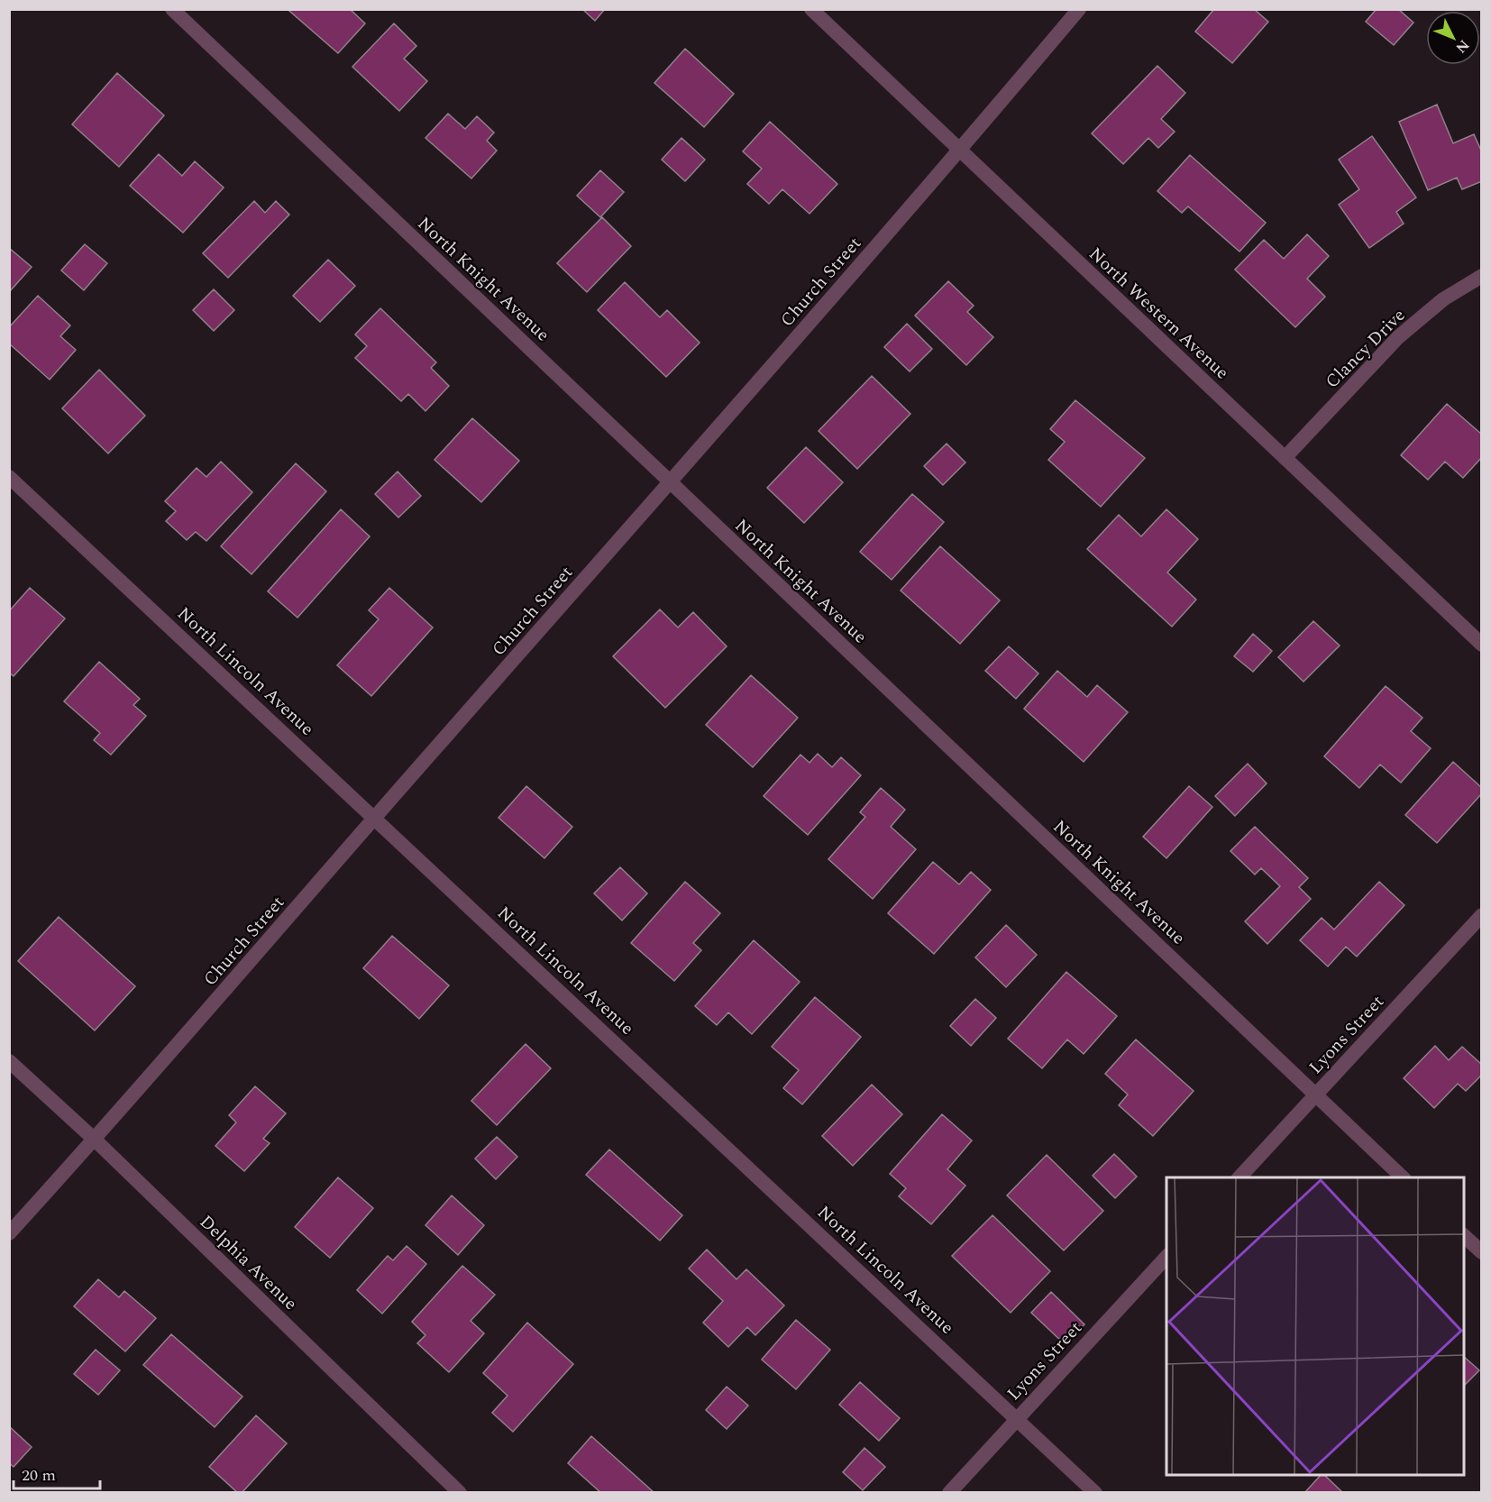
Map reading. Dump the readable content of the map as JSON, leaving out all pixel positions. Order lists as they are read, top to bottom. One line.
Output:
{"streets":{"street":["North Knight Avenue","Church Street","North Western Avenue","Clancy Drive","North Lincoln Avenue","Lyons Street","Delphia Avenue"]},"crossings":[["North Knight Avenue","Church Street"],["North Knight Avenue","Lyons Street"],["Church Street","North Western Avenue"],["Church Street","North Lincoln Avenue"],["Church Street","Delphia Avenue"],["North Western Avenue","Clancy Drive"],["North Lincoln Avenue","Lyons Street"]],"scale_bar":"20 m","north":"bottom right"}
